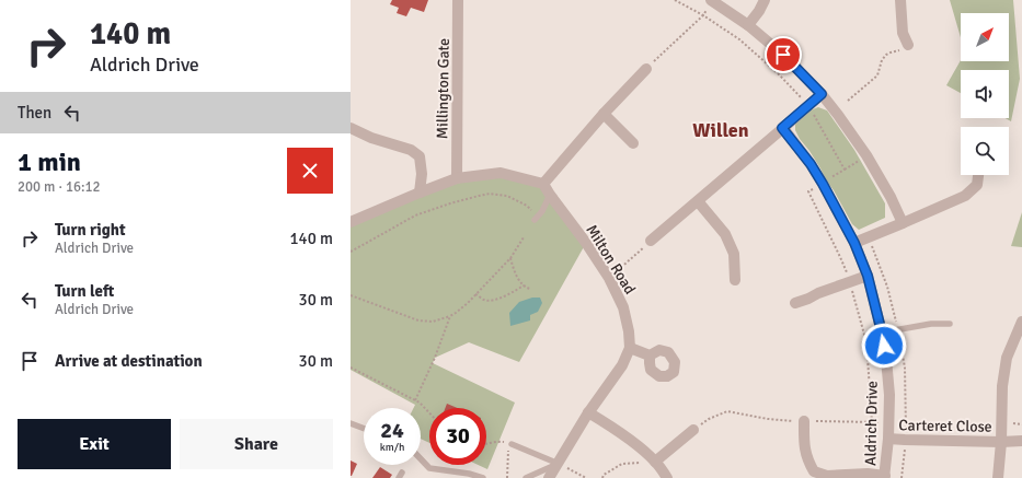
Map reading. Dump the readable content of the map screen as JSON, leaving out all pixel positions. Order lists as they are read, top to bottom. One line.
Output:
{"streets":{"street":["Millington Gate","Milton Road","Aldrich Drive","Carteret Close"]},"crossings":[["Aldrich Drive","Carteret Close"]],"districts":["Willen"],"north":"top right","page":{"turn":["140 m","Aldrich Drive"],"then":"Then","heading":["1 min","200 m · 16:12"],"list":[{"name":"Turn right","note":"Aldrich Drive","value":"140 m"},{"name":"Turn left","note":"Aldrich Drive","value":"30 m"},{"name":"Arrive at destination","value":"30 m"}],"speed":"24 km/h","limit":"30","buttons":["Exit","Share"]}}
